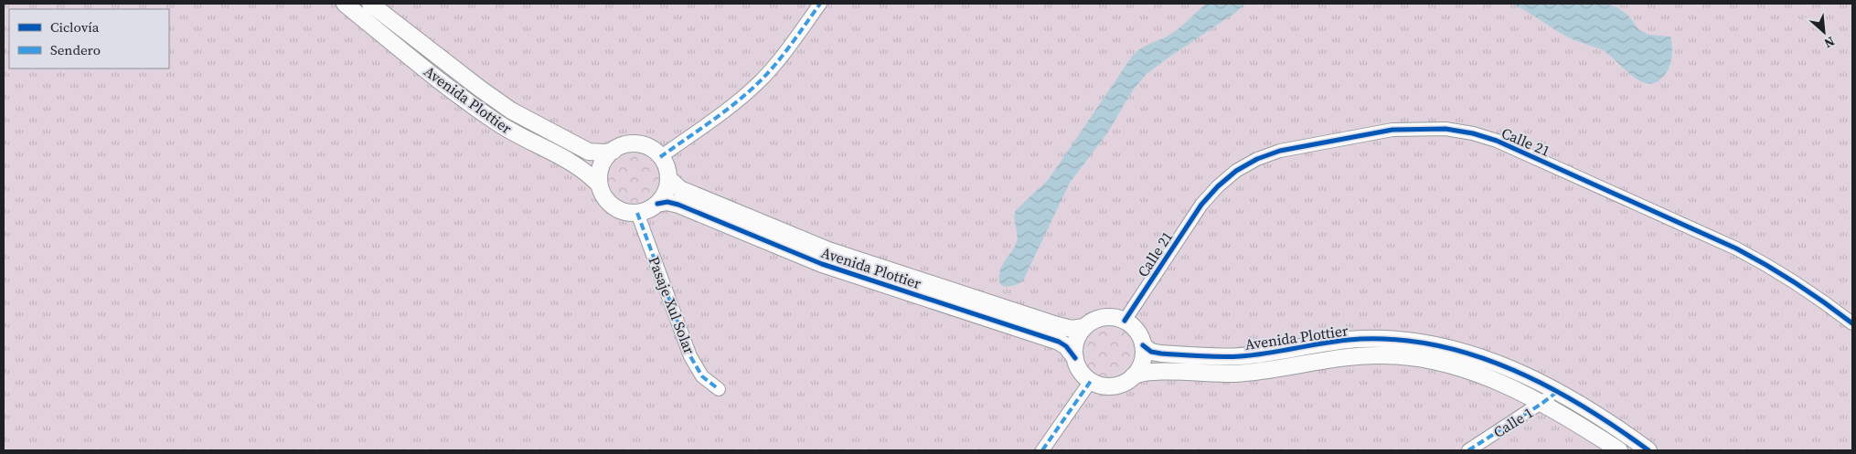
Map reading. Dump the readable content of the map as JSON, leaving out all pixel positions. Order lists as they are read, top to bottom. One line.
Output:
{"streets":{"street":["Avenida Plottier","Calle 21","Pasaje Xul Solar","Calle 1"]},"crossings":[["Avenida Plottier","Calle 21"],["Avenida Plottier","Pasaje Xul Solar"],["Avenida Plottier","Calle 1"]],"legend":["Ciclovía","Sendero"],"north":"bottom right"}
